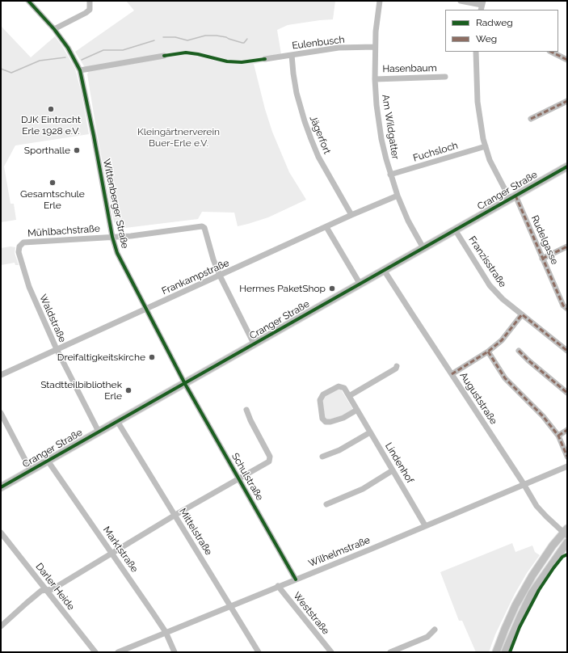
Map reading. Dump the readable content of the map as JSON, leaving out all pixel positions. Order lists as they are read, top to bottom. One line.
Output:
{"streets":{"main road":["Cranger Straße"],"street":["Eulenbusch","Hasenbaum","Am Wildgatter","Jägerfort","Fuchsloch","Wittenberger Straße","Mühlbachstraße","Rudelgasse","Franzisstraße","Frankampstraße","Waldstraße","Auguststraße","Lindenhof","Schulstraße","Mittelstraße","Marktstraße","Wilhelmstraße","Darler Heide","Weststraße"]},"crossings":[["Eulenbusch","Am Wildgatter"],["Eulenbusch","Jägerfort"],["Hasenbaum","Am Wildgatter"],["Am Wildgatter","Fuchsloch"],["Am Wildgatter","Cranger Straße"],["Am Wildgatter","Frankampstraße"],["Jägerfort","Frankampstraße"],["Fuchsloch","Rudelgasse"],["Cranger Straße","Wittenberger Straße"],["Cranger Straße","Rudelgasse"],["Cranger Straße","Franzisstraße"],["Cranger Straße","Waldstraße"],["Cranger Straße","Auguststraße"],["Cranger Straße","Schulstraße"],["Cranger Straße","Mittelstraße"],["Cranger Straße","Marktstraße"],["Wittenberger Straße","Mühlbachstraße"],["Wittenberger Straße","Frankampstraße"],["Wittenberger Straße","Schulstraße"],["Mühlbachstraße","Frankampstraße"],["Mühlbachstraße","Waldstraße"],["Frankampstraße","Waldstraße"],["Auguststraße","Wilhelmstraße"],["Lindenhof","Wilhelmstraße"],["Schulstraße","Wilhelmstraße"],["Mittelstraße","Wilhelmstraße"],["Marktstraße","Wilhelmstraße"],["Wilhelmstraße","Weststraße"]],"parks":["Kleingärtnerverein Buer-Erle e.V."],"places":["DJK Eintracht Erle 1928 e.V.","Sporthalle","Gesamtschule Erle","Hermes PaketShop","Dreifaltigkeitskirche","Stadtteilbibliothek Erle"],"legend":["Radweg","Weg"]}
